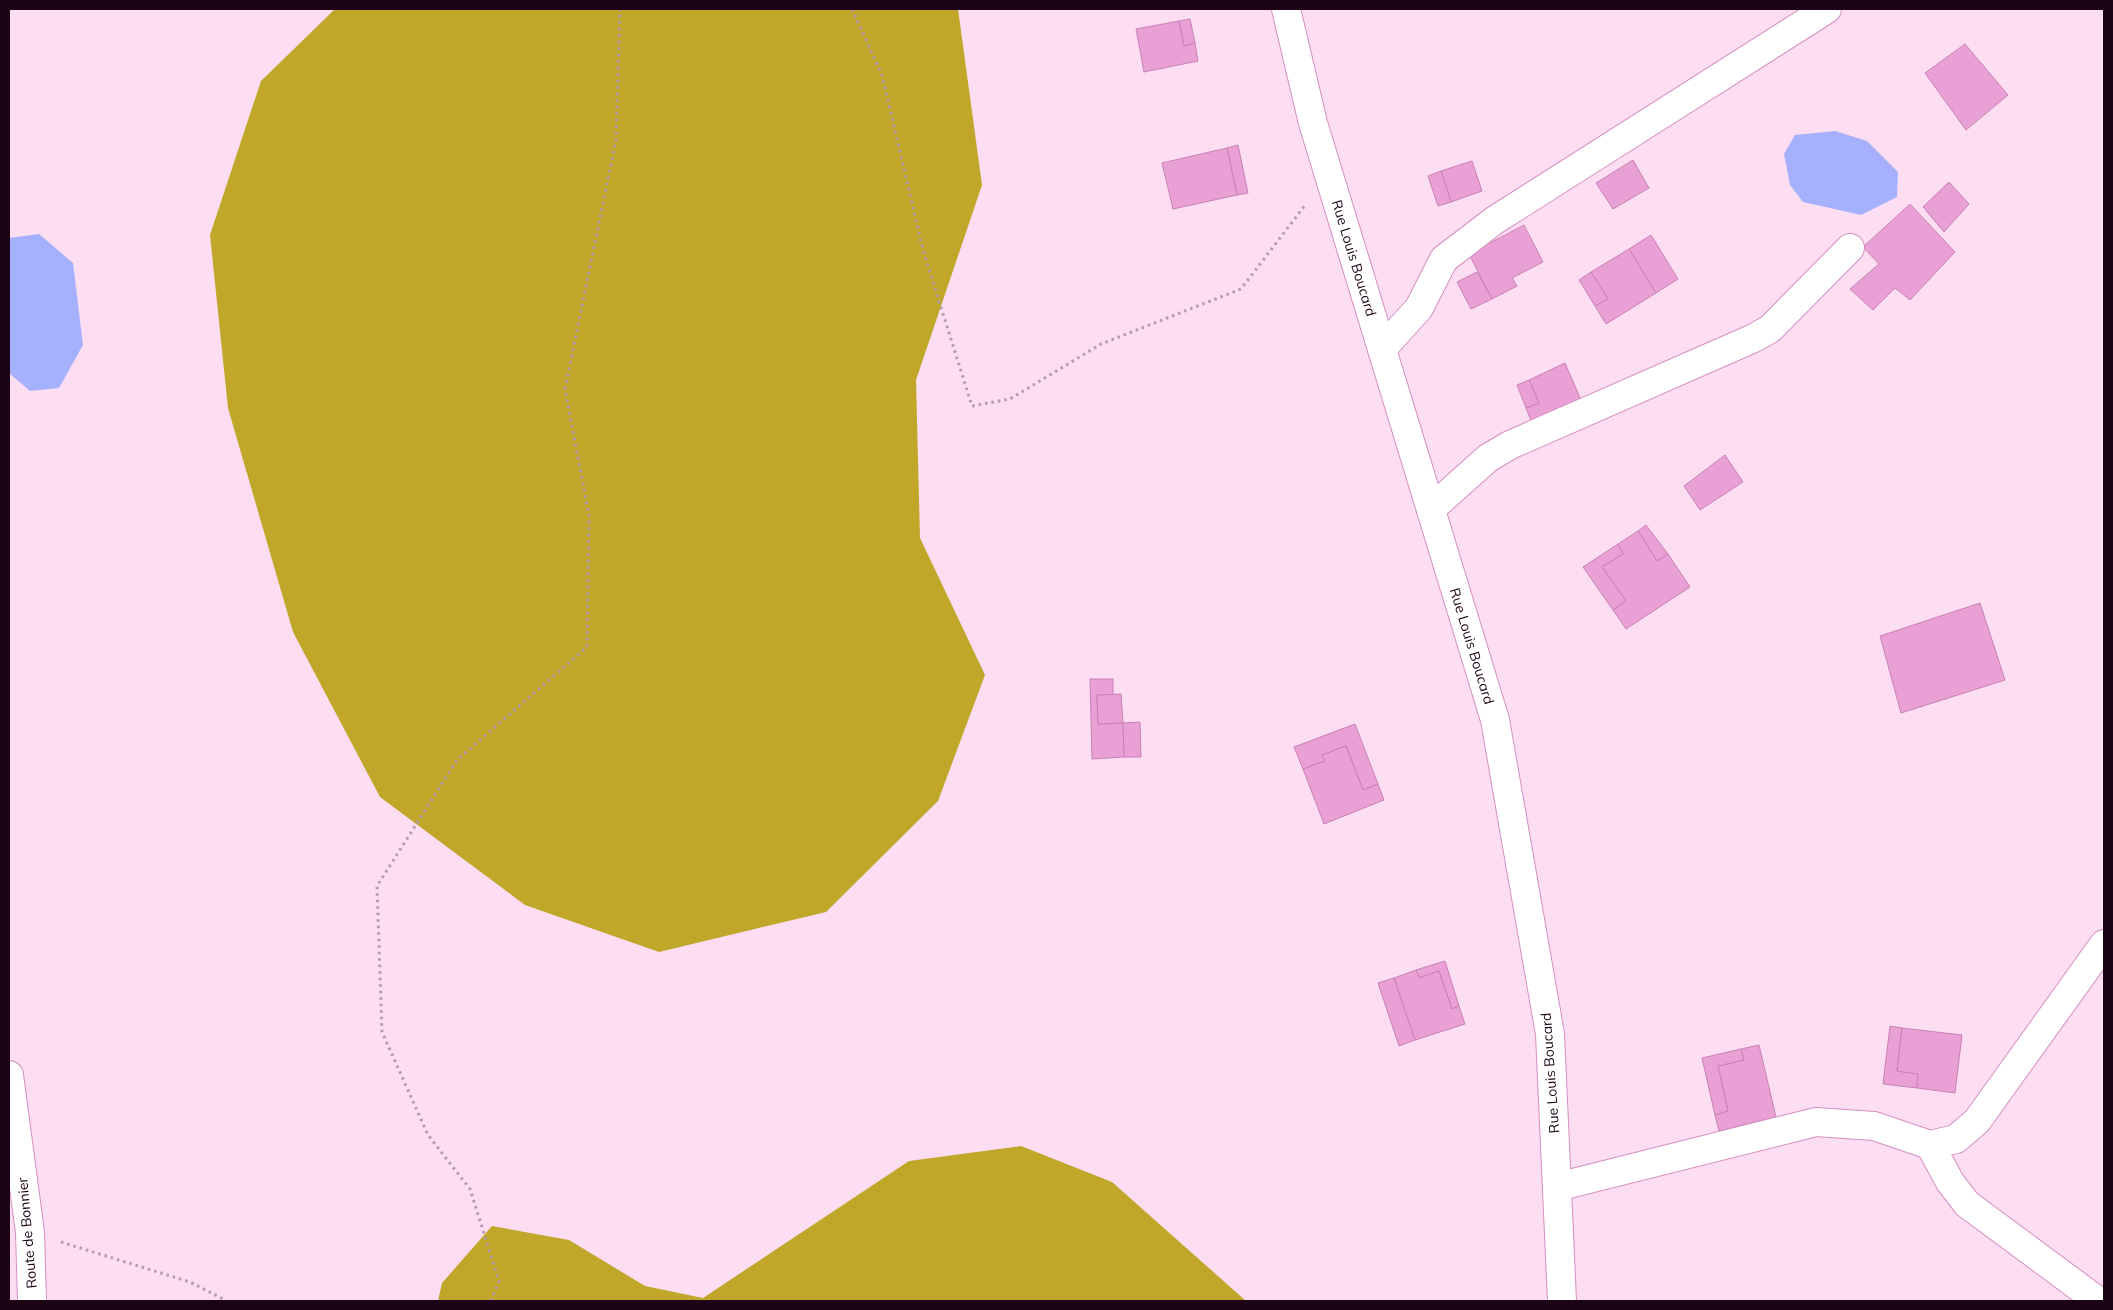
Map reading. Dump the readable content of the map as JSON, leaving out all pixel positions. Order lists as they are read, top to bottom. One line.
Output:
{"streets":{"street":["Rue Louis Boucard","Route de Bonnier"]}}
